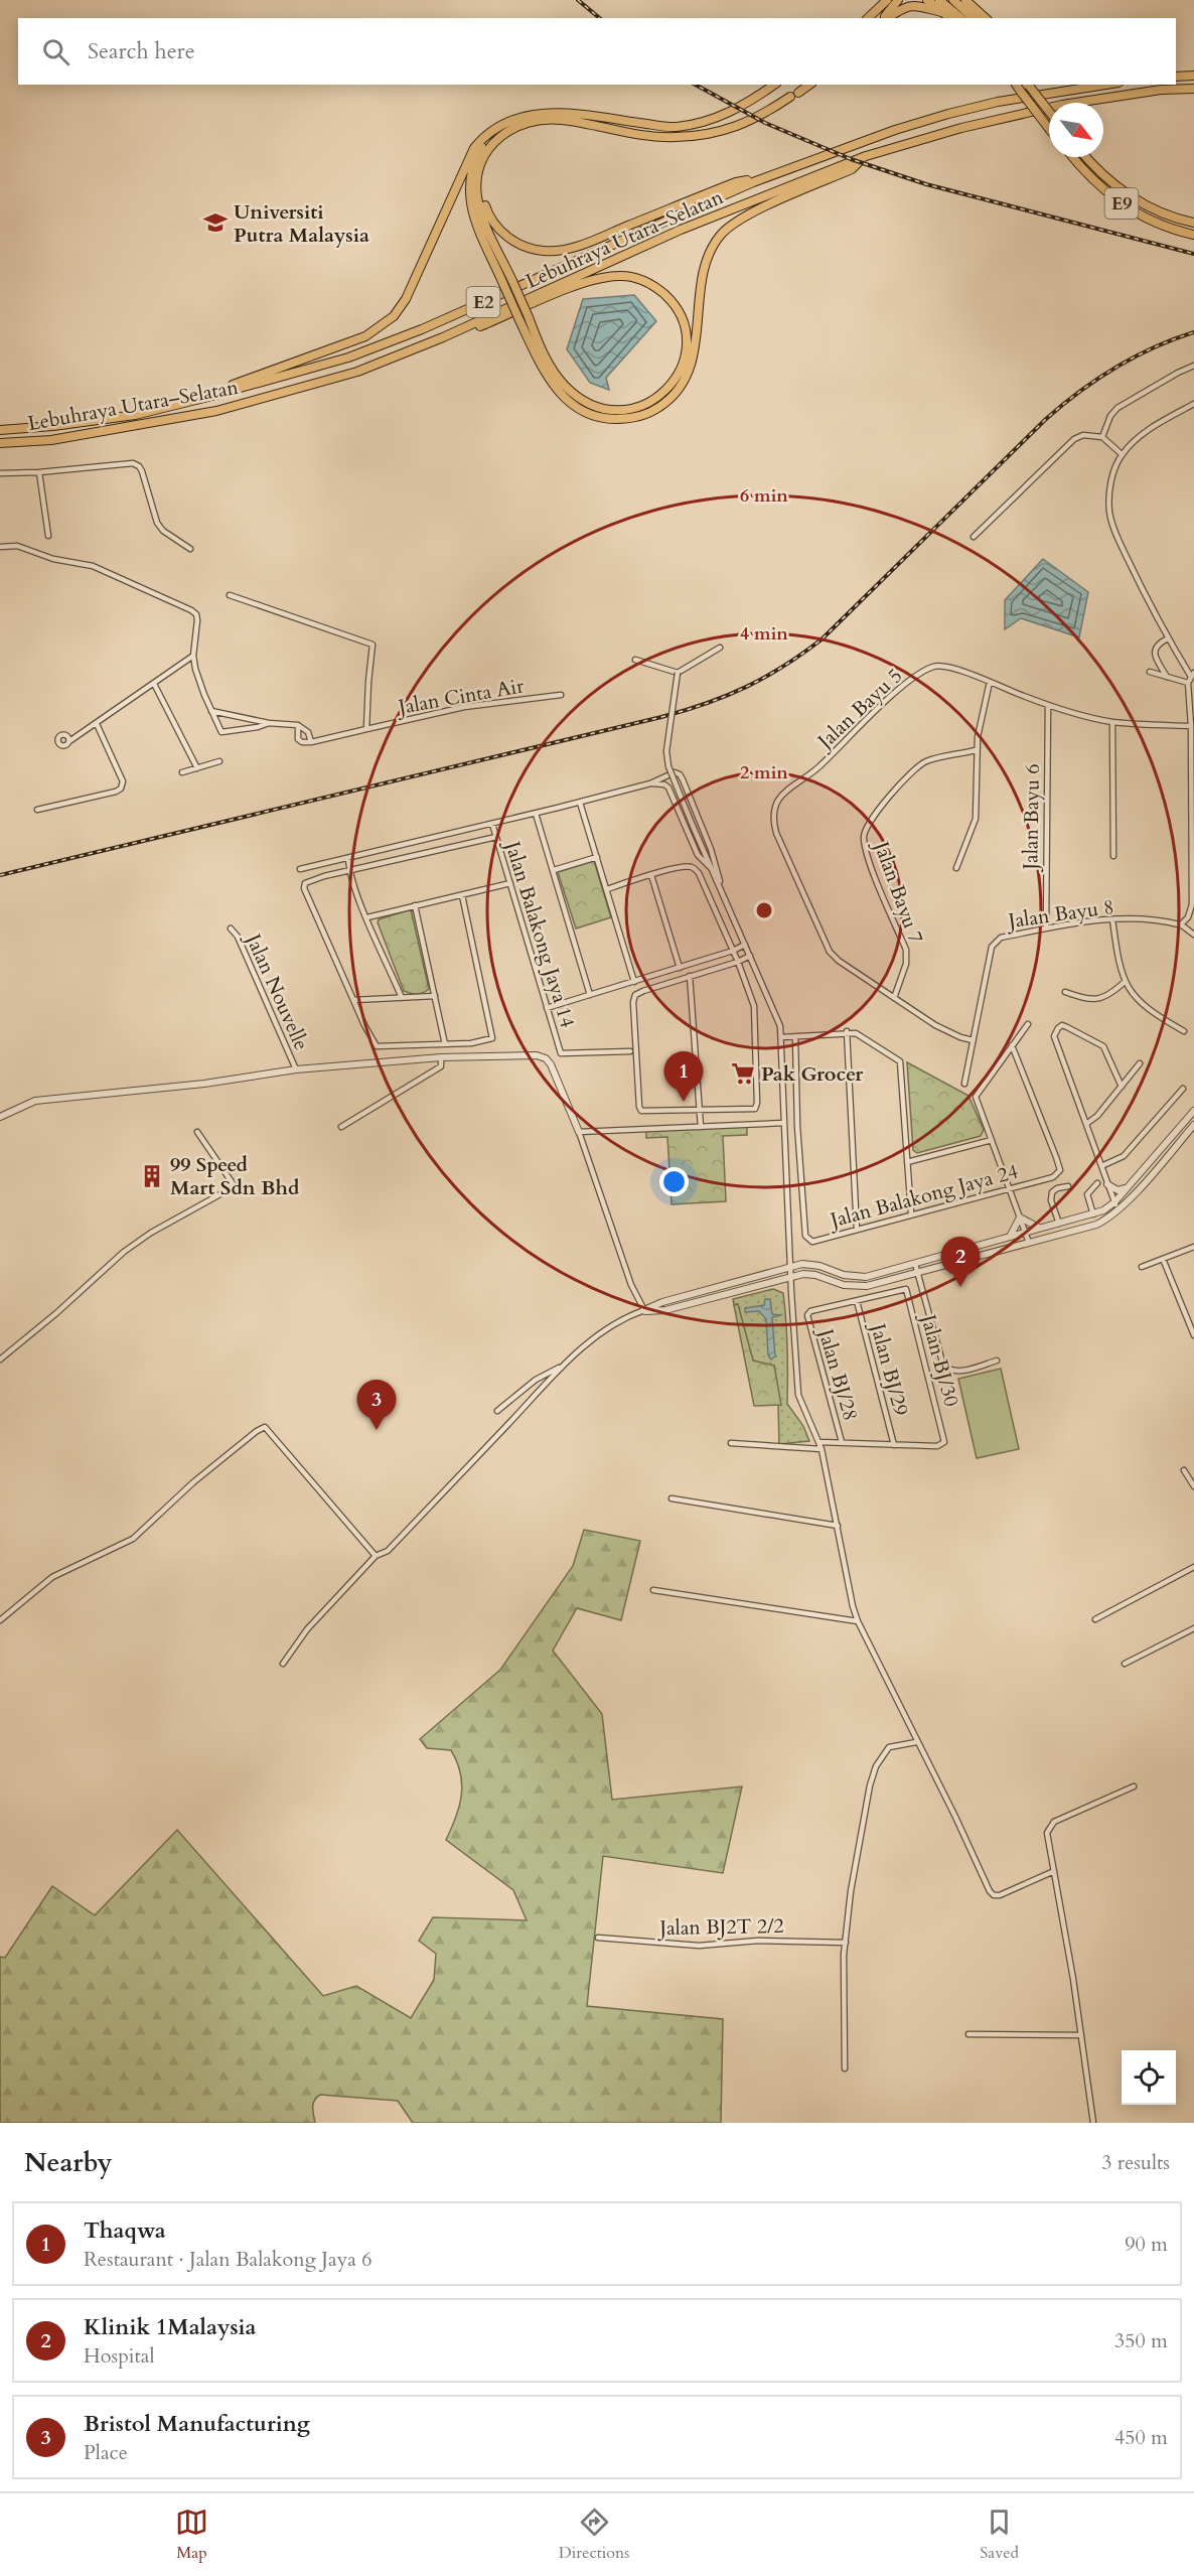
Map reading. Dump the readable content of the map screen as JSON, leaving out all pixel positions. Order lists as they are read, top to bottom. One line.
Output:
{"streets":{"highway":["E9","Lebuhraya Utara–Selatan","E2"],"street":["Jalan Cinta Air","Jalan Bayu 5","Jalan Bayu 6","Jalan Bayu 7","Jalan Bayu 8","Jalan Balakong Jaya 14","Jalan Nouvelle","Jalan Balakong Jaya 24","Jalan BJ/30","Jalan BJ/29","Jalan BJ/28","Jalan BJ2T 2/2"]},"crossings":[["Jalan Bayu 5","Jalan Bayu 6"],["Jalan Bayu 5","Jalan Bayu 7"],["Jalan Bayu 5","Jalan Bayu 8"],["Jalan Bayu 6","Jalan Bayu 8"],["Jalan BJ/30","Jalan BJ/29"],["Jalan BJ/30","Jalan BJ/28"],["Jalan BJ/29","Jalan BJ/28"]],"places":{"school or university":["Universiti Putra Malaysia"],"supermarket":["Pak Grocer"],"building":["99 Speed Mart Sdn Bhd"]},"north":"bottom right","page":{"search":"Search here","pins":["1","2","3"],"heading":["Nearby","3 results"],"list":[{"mark":"1","name":"Thaqwa","note":"Restaurant · Jalan Balakong Jaya 6","value":"90 m"},{"mark":"2","name":"Klinik 1Malaysia","note":"Hospital","value":"350 m"},{"mark":"3","name":"Bristol Manufacturing","note":"Place","value":"450 m"}],"nav":["Map","Directions","Saved"]},"rings":["6 min","4 min","2 min"]}
